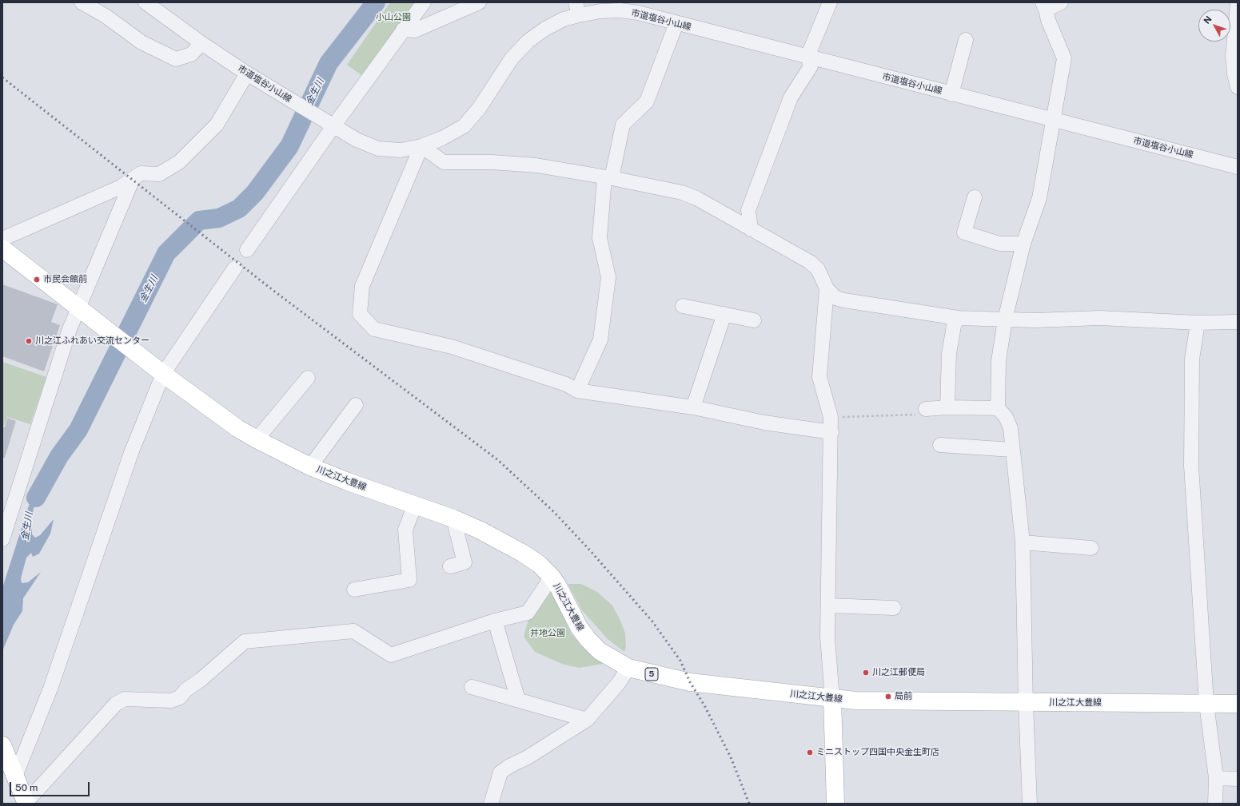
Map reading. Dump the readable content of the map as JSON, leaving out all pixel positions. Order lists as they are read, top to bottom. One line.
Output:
{"streets":{"main road":["川之江大豊線","5"],"street":["市道塩谷小山線"]},"water":["金生川"],"parks":["小山公園","井地公園"],"places":["市民会館前","川之江ふれあい交流センター","川之江郵便局","局前","ミニストップ四国中央金生町店"],"scale_bar":"50 m","north":"top left"}
